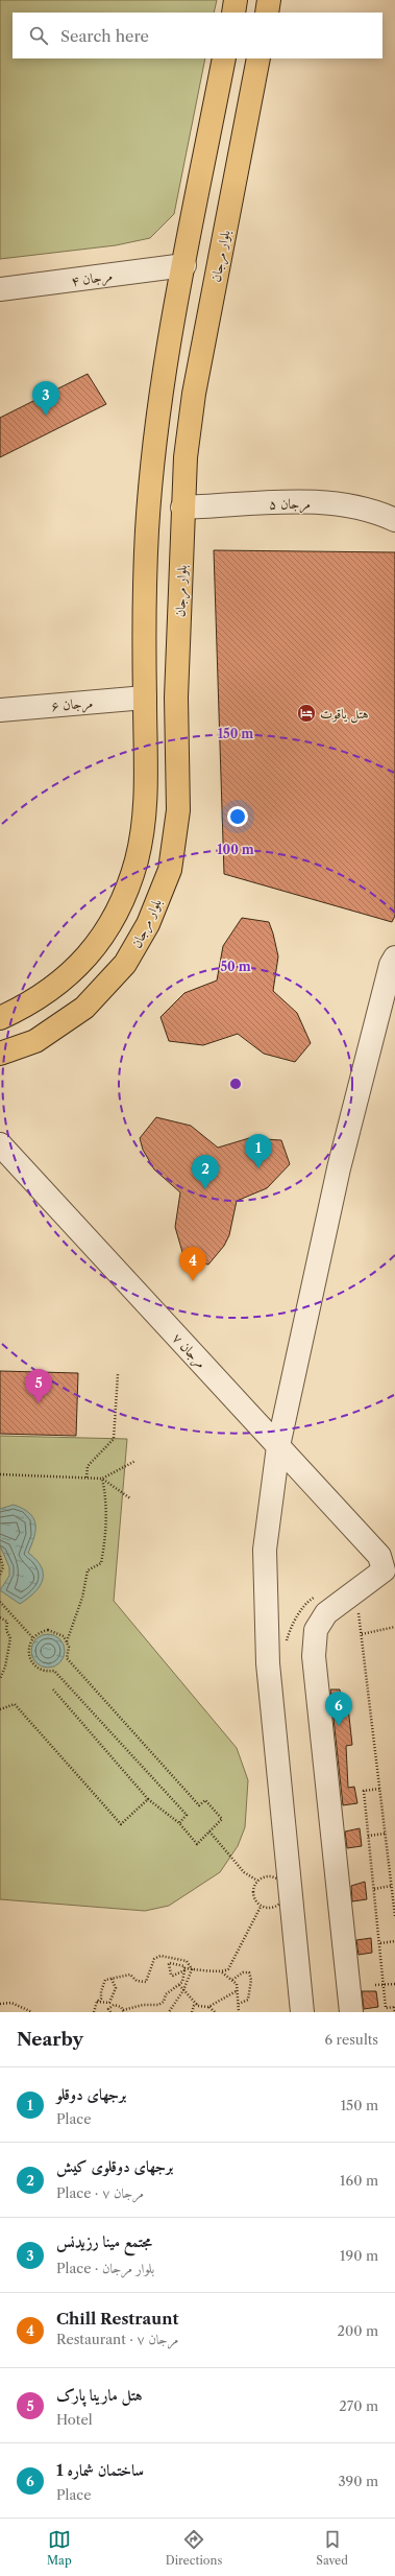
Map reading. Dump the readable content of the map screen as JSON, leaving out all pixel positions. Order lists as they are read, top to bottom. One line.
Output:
{"streets":{"main road":["بلوار مرجان"],"street":["مرجان ۴","مرجان ۵","مرجان ۶","مرجان ۷"]},"crossings":[["بلوار مرجان","مرجان ۵"]],"places":{"hotel":["هتل یاقوت"]},"page":{"search":"Search here","pins":["3","1","2","4","5","6"],"heading":["Nearby","6 results"],"list":[{"mark":"1","name":"برجهای دوقلو","note":"Place","value":"150 m"},{"mark":"2","name":"برجهای دوقلوی کیش","note":"Place · مرجان ۷","value":"160 m"},{"mark":"3","name":"مجتمع مینا رزیدنس","note":"Place · بلوار مرجان","value":"190 m"},{"mark":"4","name":"Chill Restraunt","note":"Restaurant · مرجان ۷","value":"200 m"},{"mark":"5","name":"هتل مارینا پارک","note":"Hotel","value":"270 m"},{"mark":"6","name":"ساختمان شماره 1","note":"Place","value":"390 m"}],"nav":["Map","Directions","Saved"]},"rings":["150 m","100 m","50 m"]}
